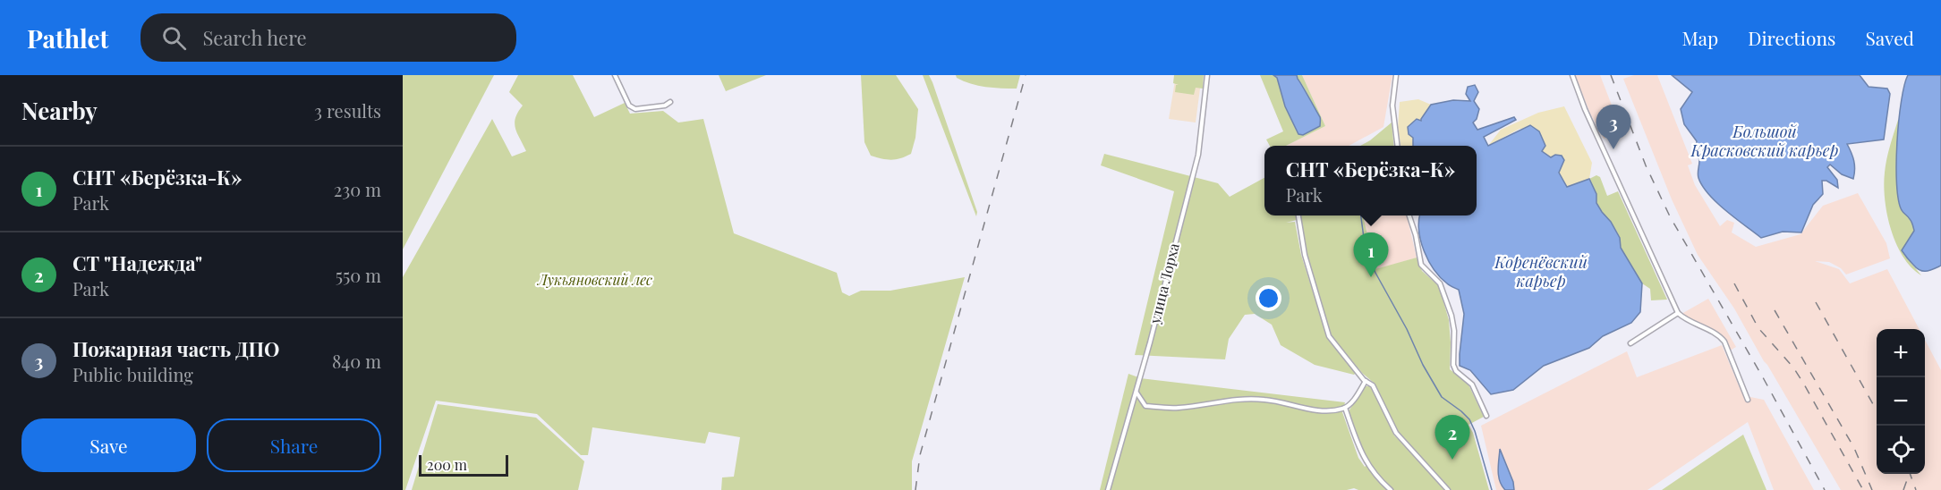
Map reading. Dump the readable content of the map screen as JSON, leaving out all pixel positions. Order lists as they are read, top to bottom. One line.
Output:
{"streets":{"street":["улица Лорха"]},"water":["Большой Красковский карьер","Коренёвский карьер"],"parks":["Лукьяновский лес"],"scale_bar":"200 m","page":{"header":"Pathlet","search":"Search here","nav":["Map","Directions","Saved"],"heading":["Nearby","3 results"],"pins":["3","1","2"],"list":[{"mark":"1","name":"СНТ «Берёзка-К»","note":"Park","value":"230 m"},{"mark":"2","name":"СТ \"Надежда\"","note":"Park","value":"550 m"},{"mark":"3","name":"Пожарная часть ДПО","note":"Public building","value":"840 m"}],"popup":["СНТ «Берёзка-К»","Park"],"map_buttons":["+","−"],"buttons":["Save","Share"],"scale":"200 m"}}
